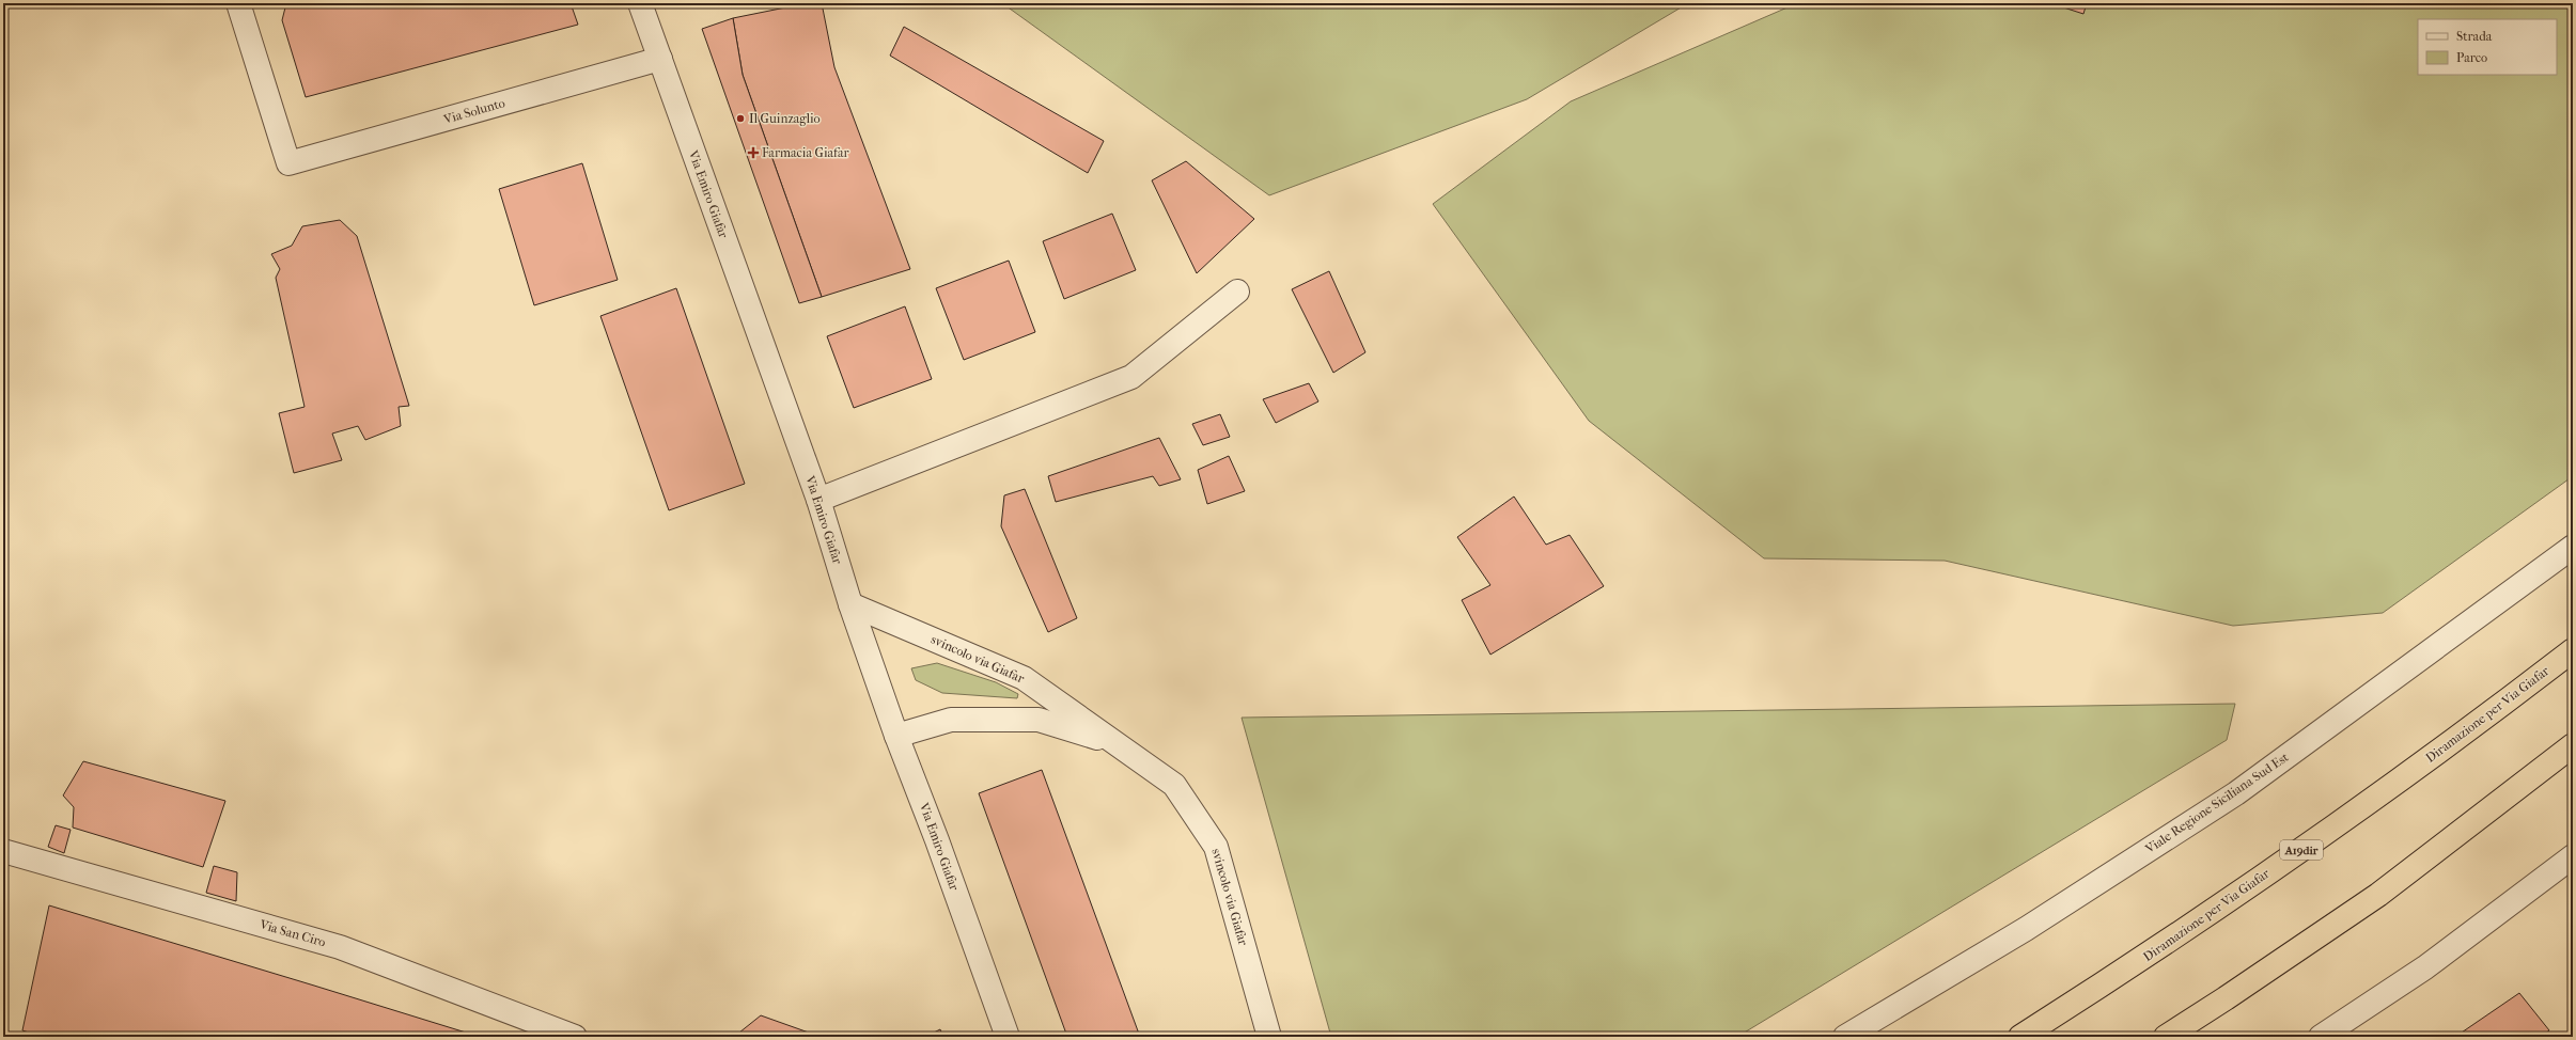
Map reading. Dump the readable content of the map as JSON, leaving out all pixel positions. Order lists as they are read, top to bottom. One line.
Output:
{"streets":{"highway":["Diramazione per Via Giafar","A19dir"],"street":["Via Solunto","Via Emiro Giafar","svincolo via Giafar","Viale Regione Siciliana Sud Est","Via San Ciro"]},"crossings":[["Via Solunto","Via Emiro Giafar"],["Via Emiro Giafar","svincolo via Giafar"]],"places":{"other":["Il Guinzaglio"],"health":["Farmacia Giafar"]},"legend":["Strada","Parco"]}
